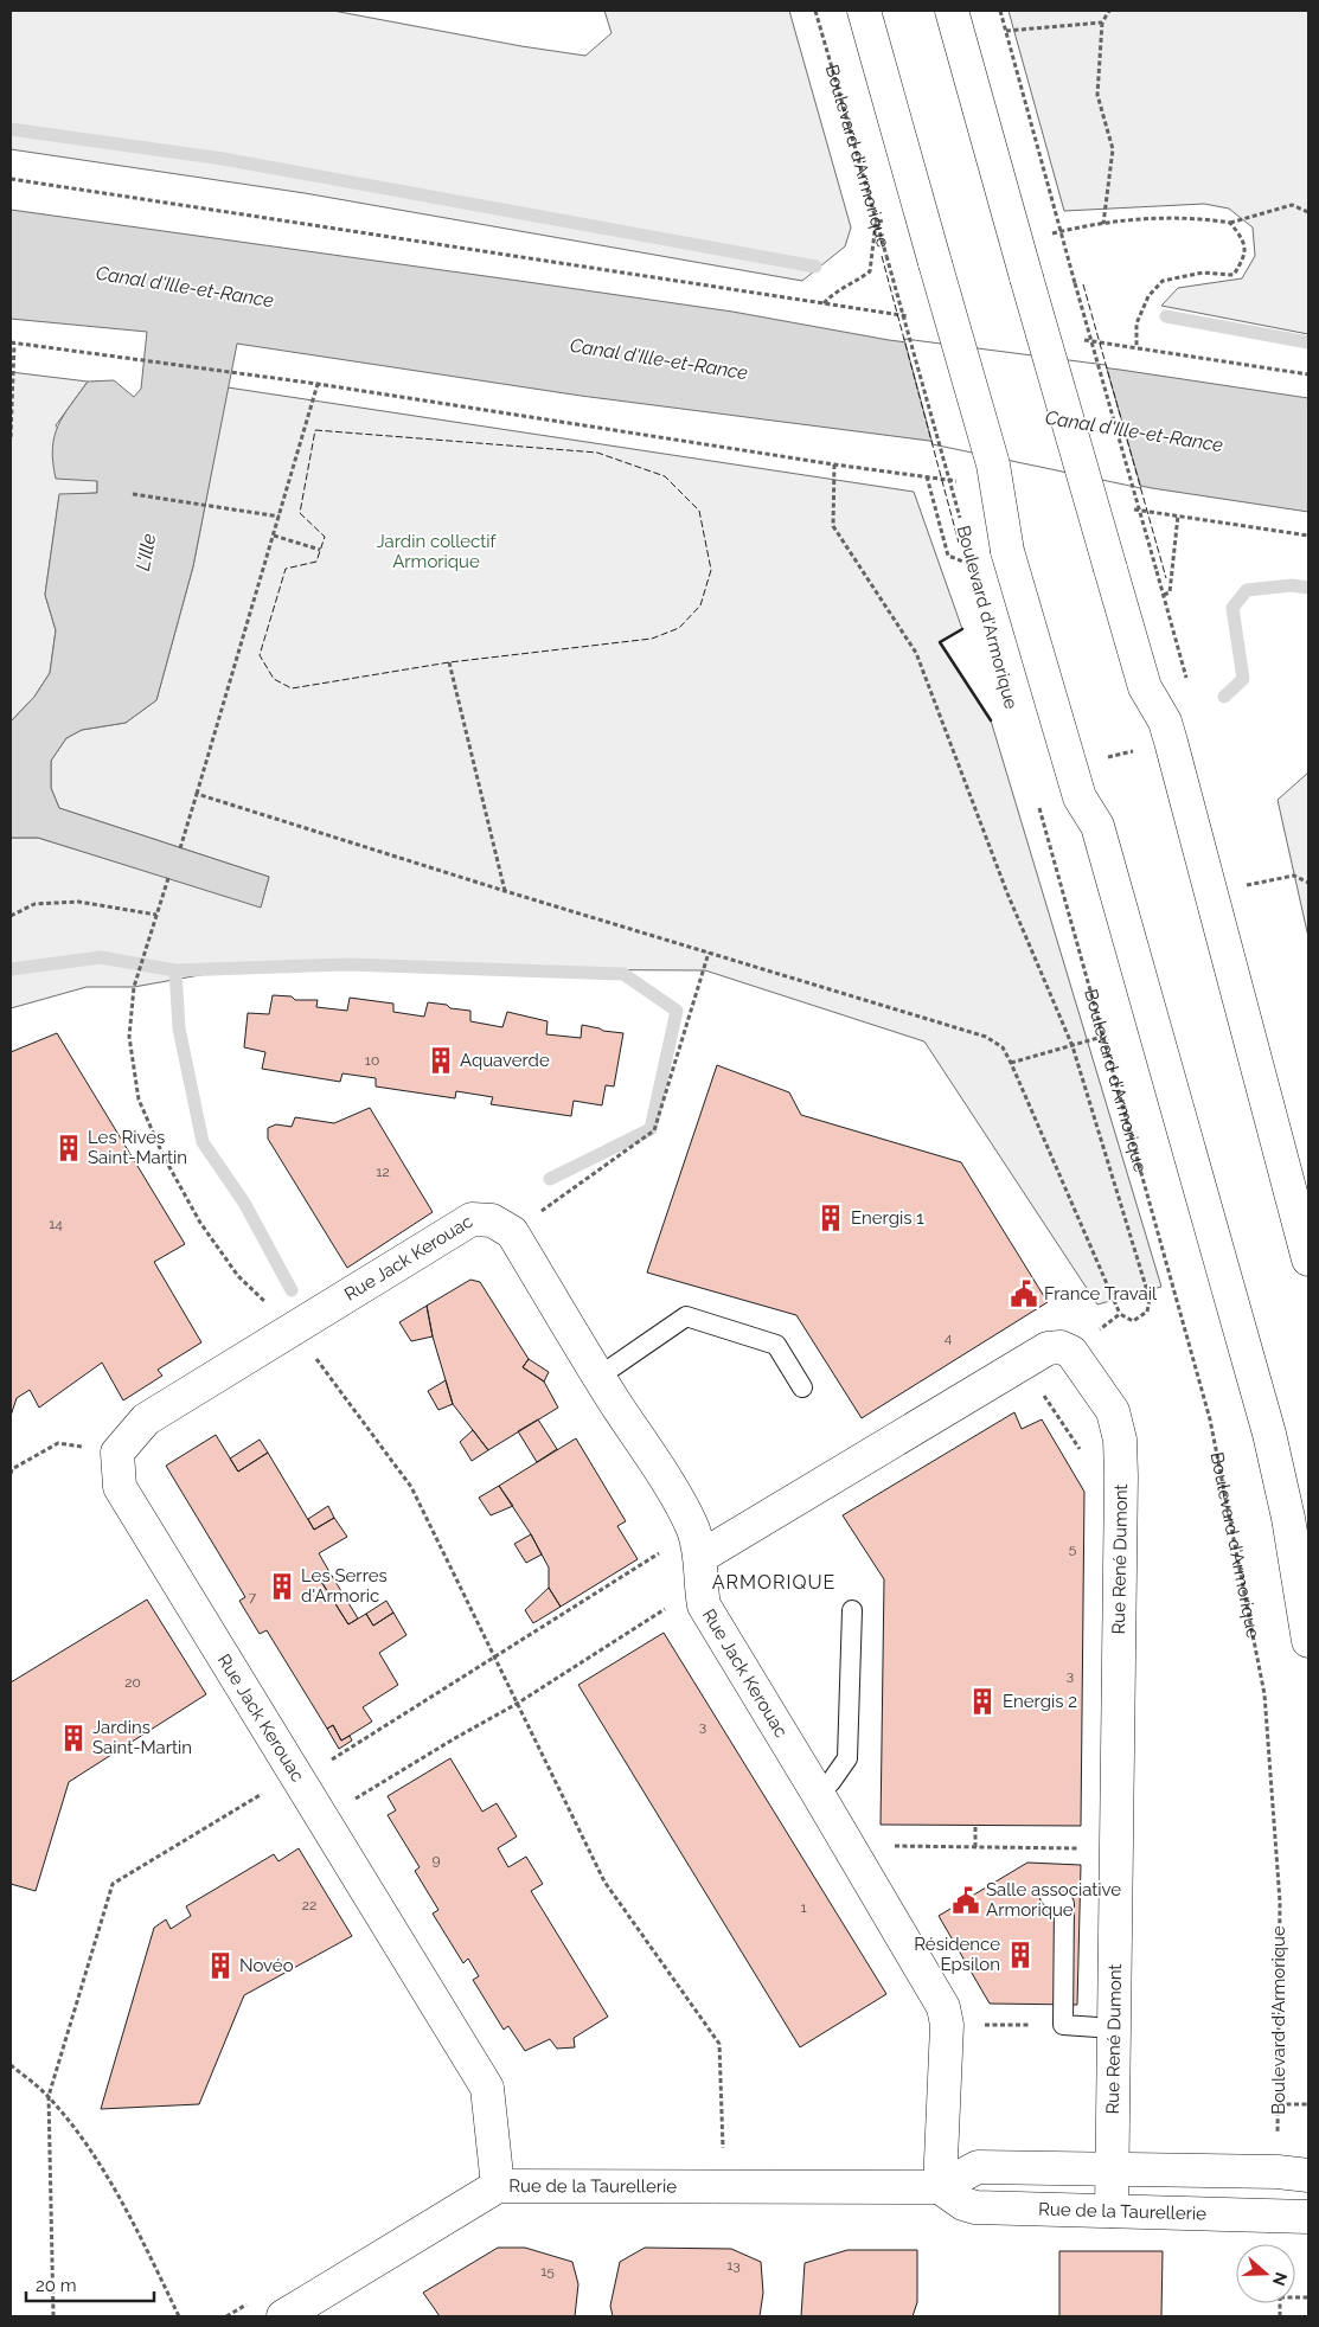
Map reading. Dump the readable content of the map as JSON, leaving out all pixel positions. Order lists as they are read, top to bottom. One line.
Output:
{"streets":{"street":["Boulevard d'Armorique","Rue Jack Kerouac","Rue René Dumont","Rue de la Taurellerie"]},"crossings":[["Rue Jack Kerouac","Rue de la Taurellerie"],["Rue René Dumont","Rue de la Taurellerie"]],"districts":["ARMORIQUE"],"water":["Canal d'Ille-et-Rance","L'Ille"],"parks":["Jardin collectif Armorique"],"places":{"building":["Aquaverde","Les Rives Saint-Martin","Energis 1","Les Serres d'Armoric","Energis 2","Jardins Saint-Martin","Résidence Epsilon","Novéo"],"public building":["France Travail","Salle associative Armorique"]},"house_numbers":["10","12","14","4","5","7","3","20","3","9","22","1","13","15"],"scale_bar":"20 m","north":"right"}
